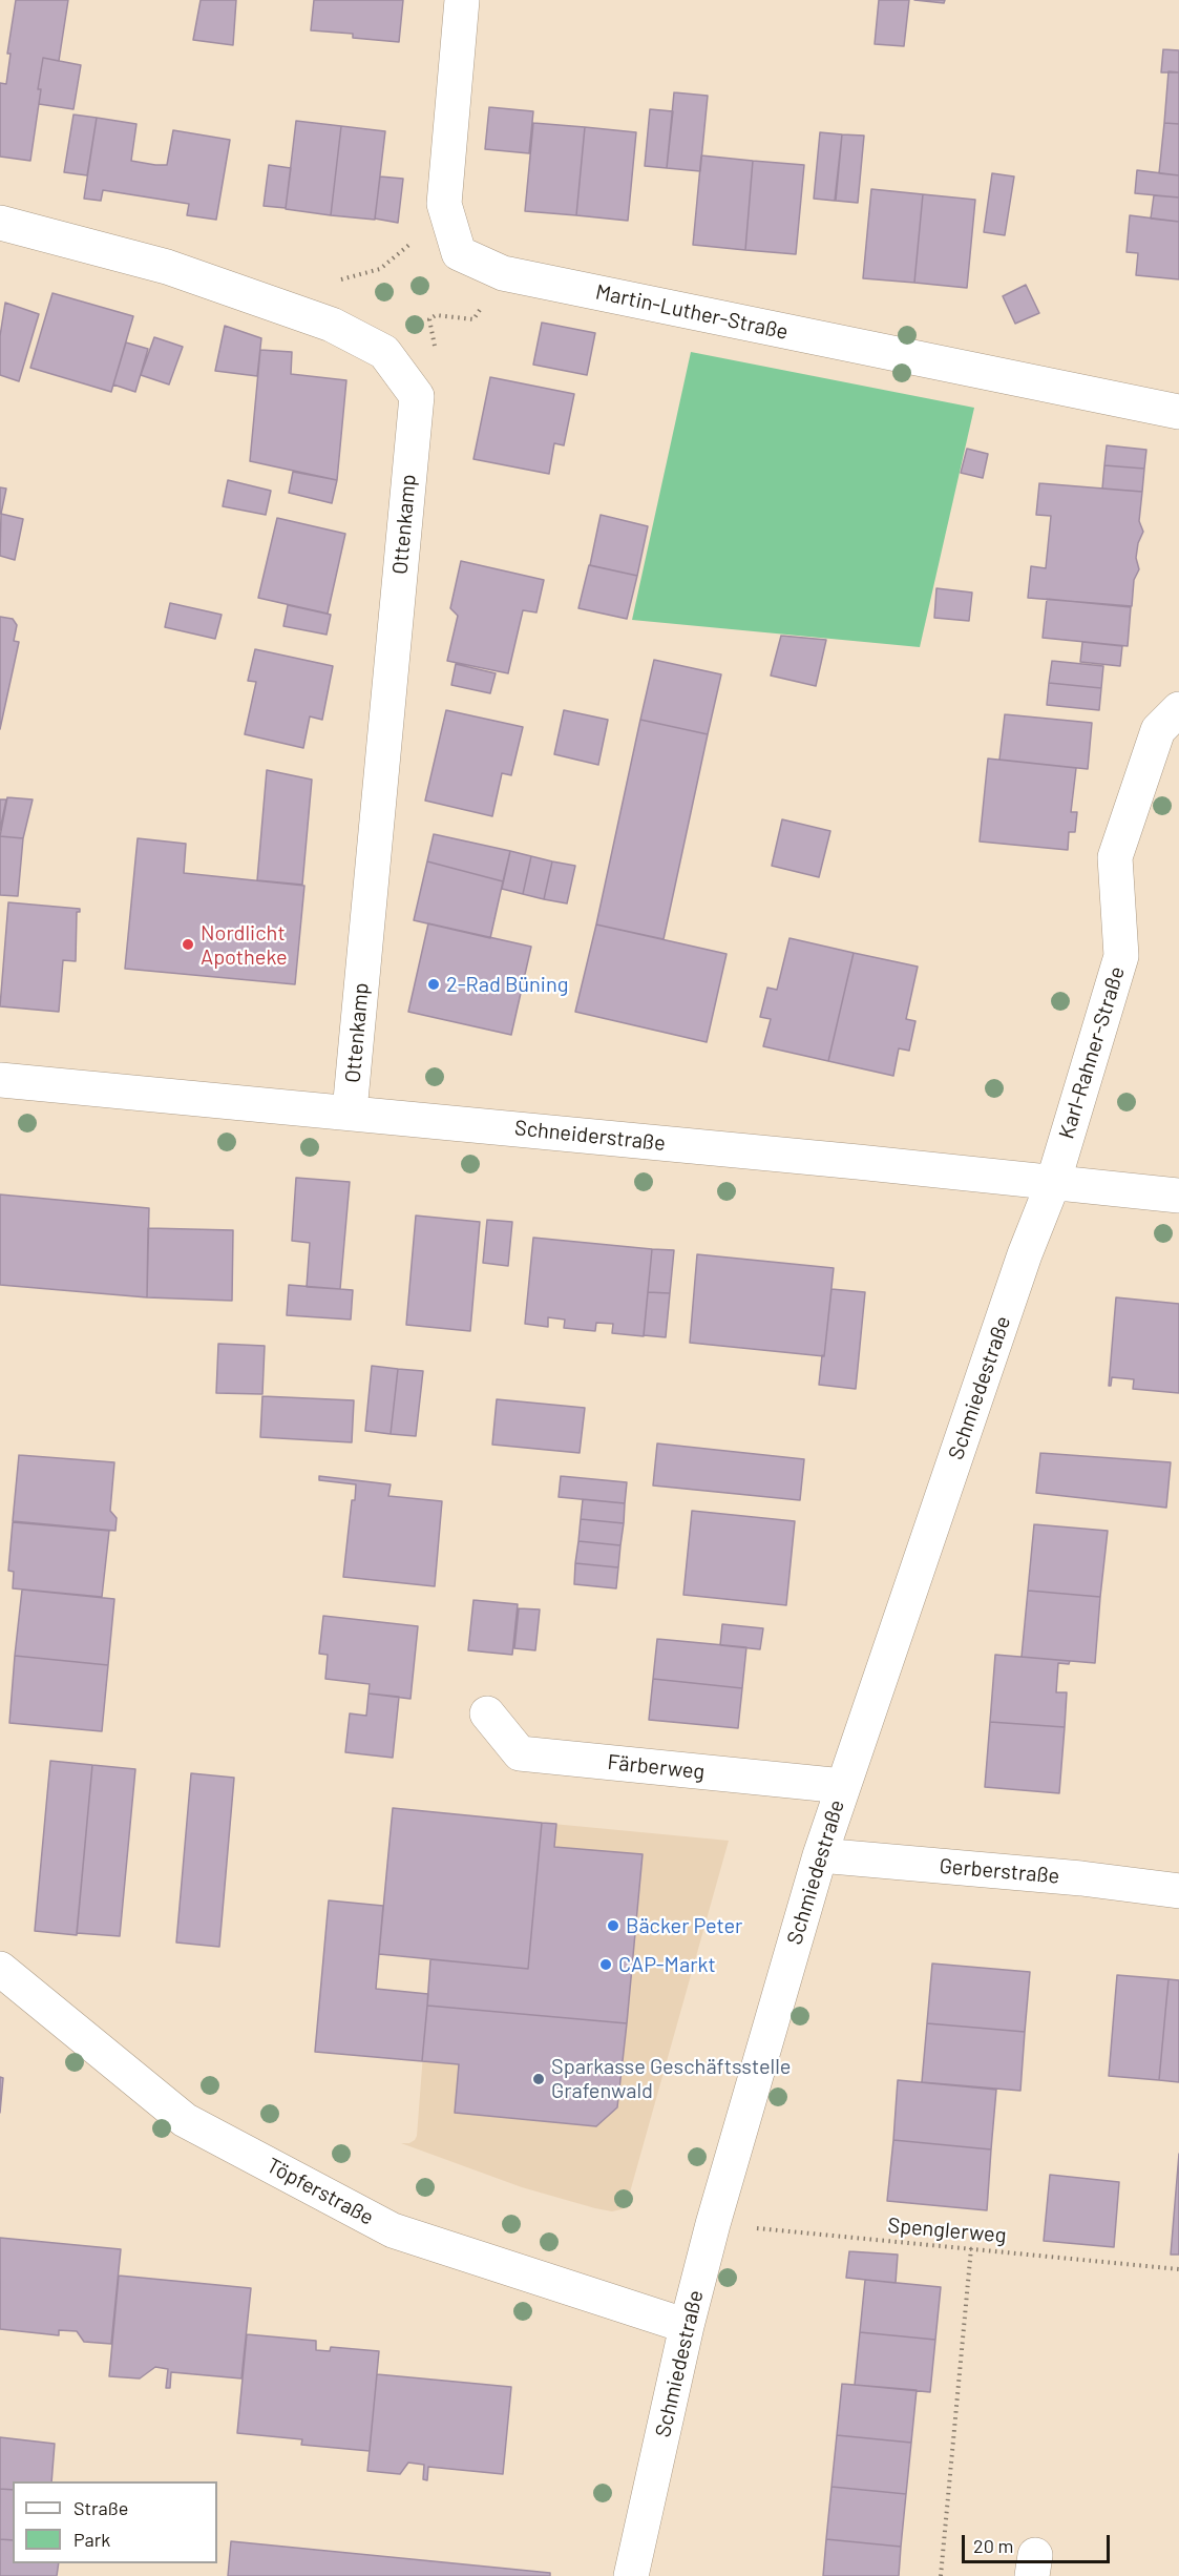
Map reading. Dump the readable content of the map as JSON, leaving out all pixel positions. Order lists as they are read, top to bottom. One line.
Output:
{"streets":{"street":["Martin-Luther-Straße","Ottenkamp","Karl-Rahner-Straße","Schneiderstraße","Schmiedestraße","Färberweg","Gerberstraße","Töpferstraße"],"path":["Spenglerweg"]},"crossings":[["Ottenkamp","Schneiderstraße"],["Karl-Rahner-Straße","Schneiderstraße"],["Karl-Rahner-Straße","Schmiedestraße"],["Schneiderstraße","Schmiedestraße"],["Schmiedestraße","Färberweg"],["Schmiedestraße","Gerberstraße"],["Schmiedestraße","Töpferstraße"],["Schmiedestraße","Spenglerweg"]],"places":["Nordlicht Apotheke","2-Rad Büning","Bäcker Peter","CAP-Markt","Sparkasse Geschäftsstelle Grafenwald"],"legend":["Straße","Park"],"scale_bar":"20 m"}
